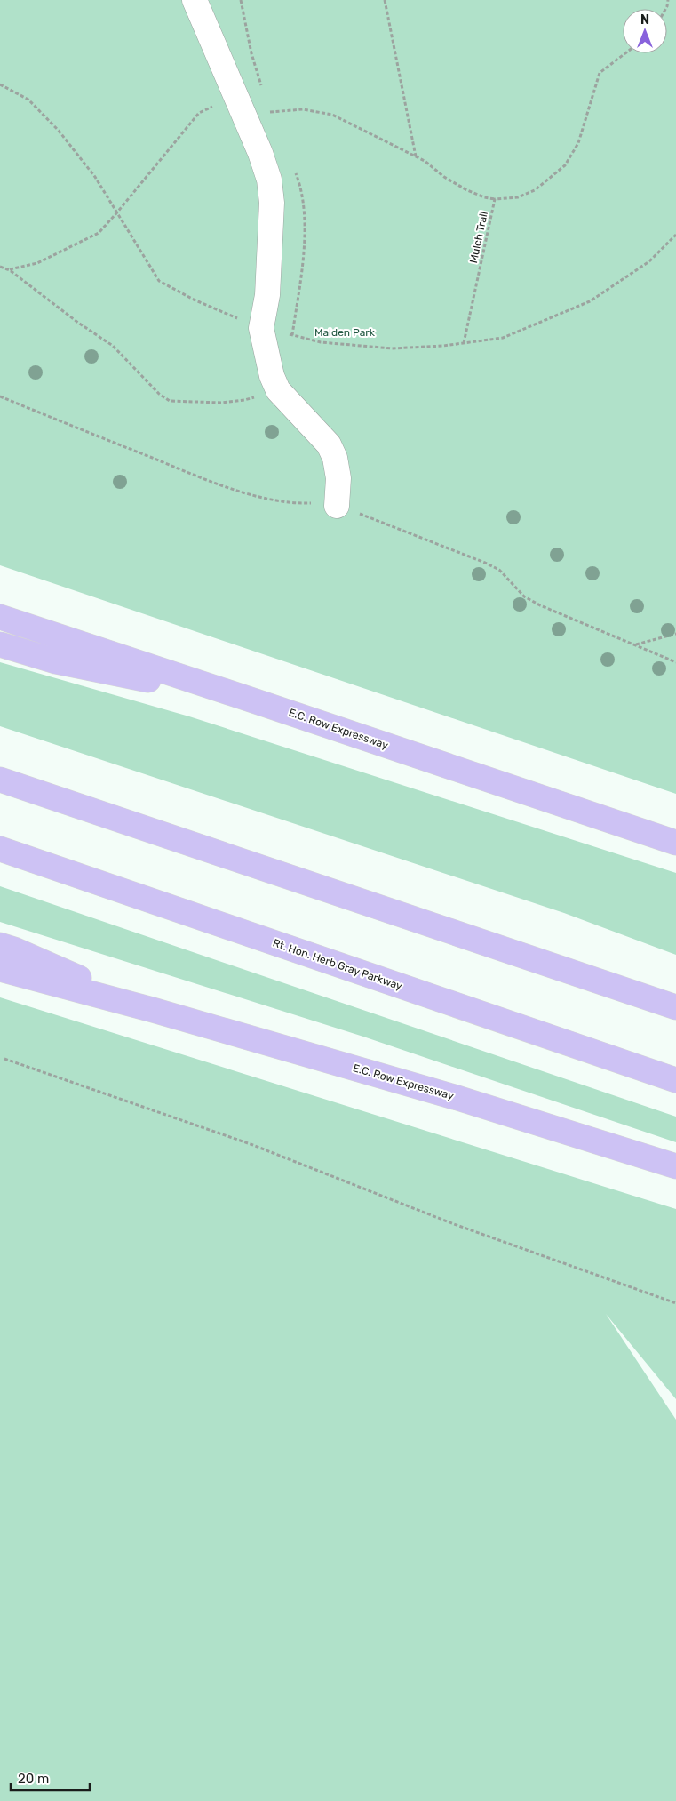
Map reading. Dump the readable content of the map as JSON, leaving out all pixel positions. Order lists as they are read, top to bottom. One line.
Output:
{"streets":{"highway":["E.C. Row Expressway","Rt. Hon. Herb Gray Parkway"],"path":["Mulch Trail"]},"parks":["Malden Park"],"scale_bar":"20 m","north":"top"}
